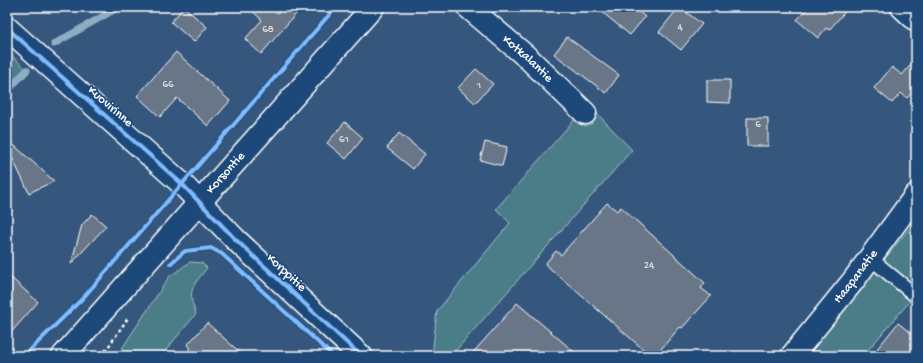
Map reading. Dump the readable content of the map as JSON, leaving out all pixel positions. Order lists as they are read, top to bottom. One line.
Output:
{"streets":{"street":["Kotkalantie","Kuovirinne","Korsontie","Korppitie","Haapanatie"]},"crossings":[["Kuovirinne","Korsontie"],["Kuovirinne","Korppitie"],["Korsontie","Korppitie"]],"house_numbers":["4","68","66","1","6","61","24"]}
